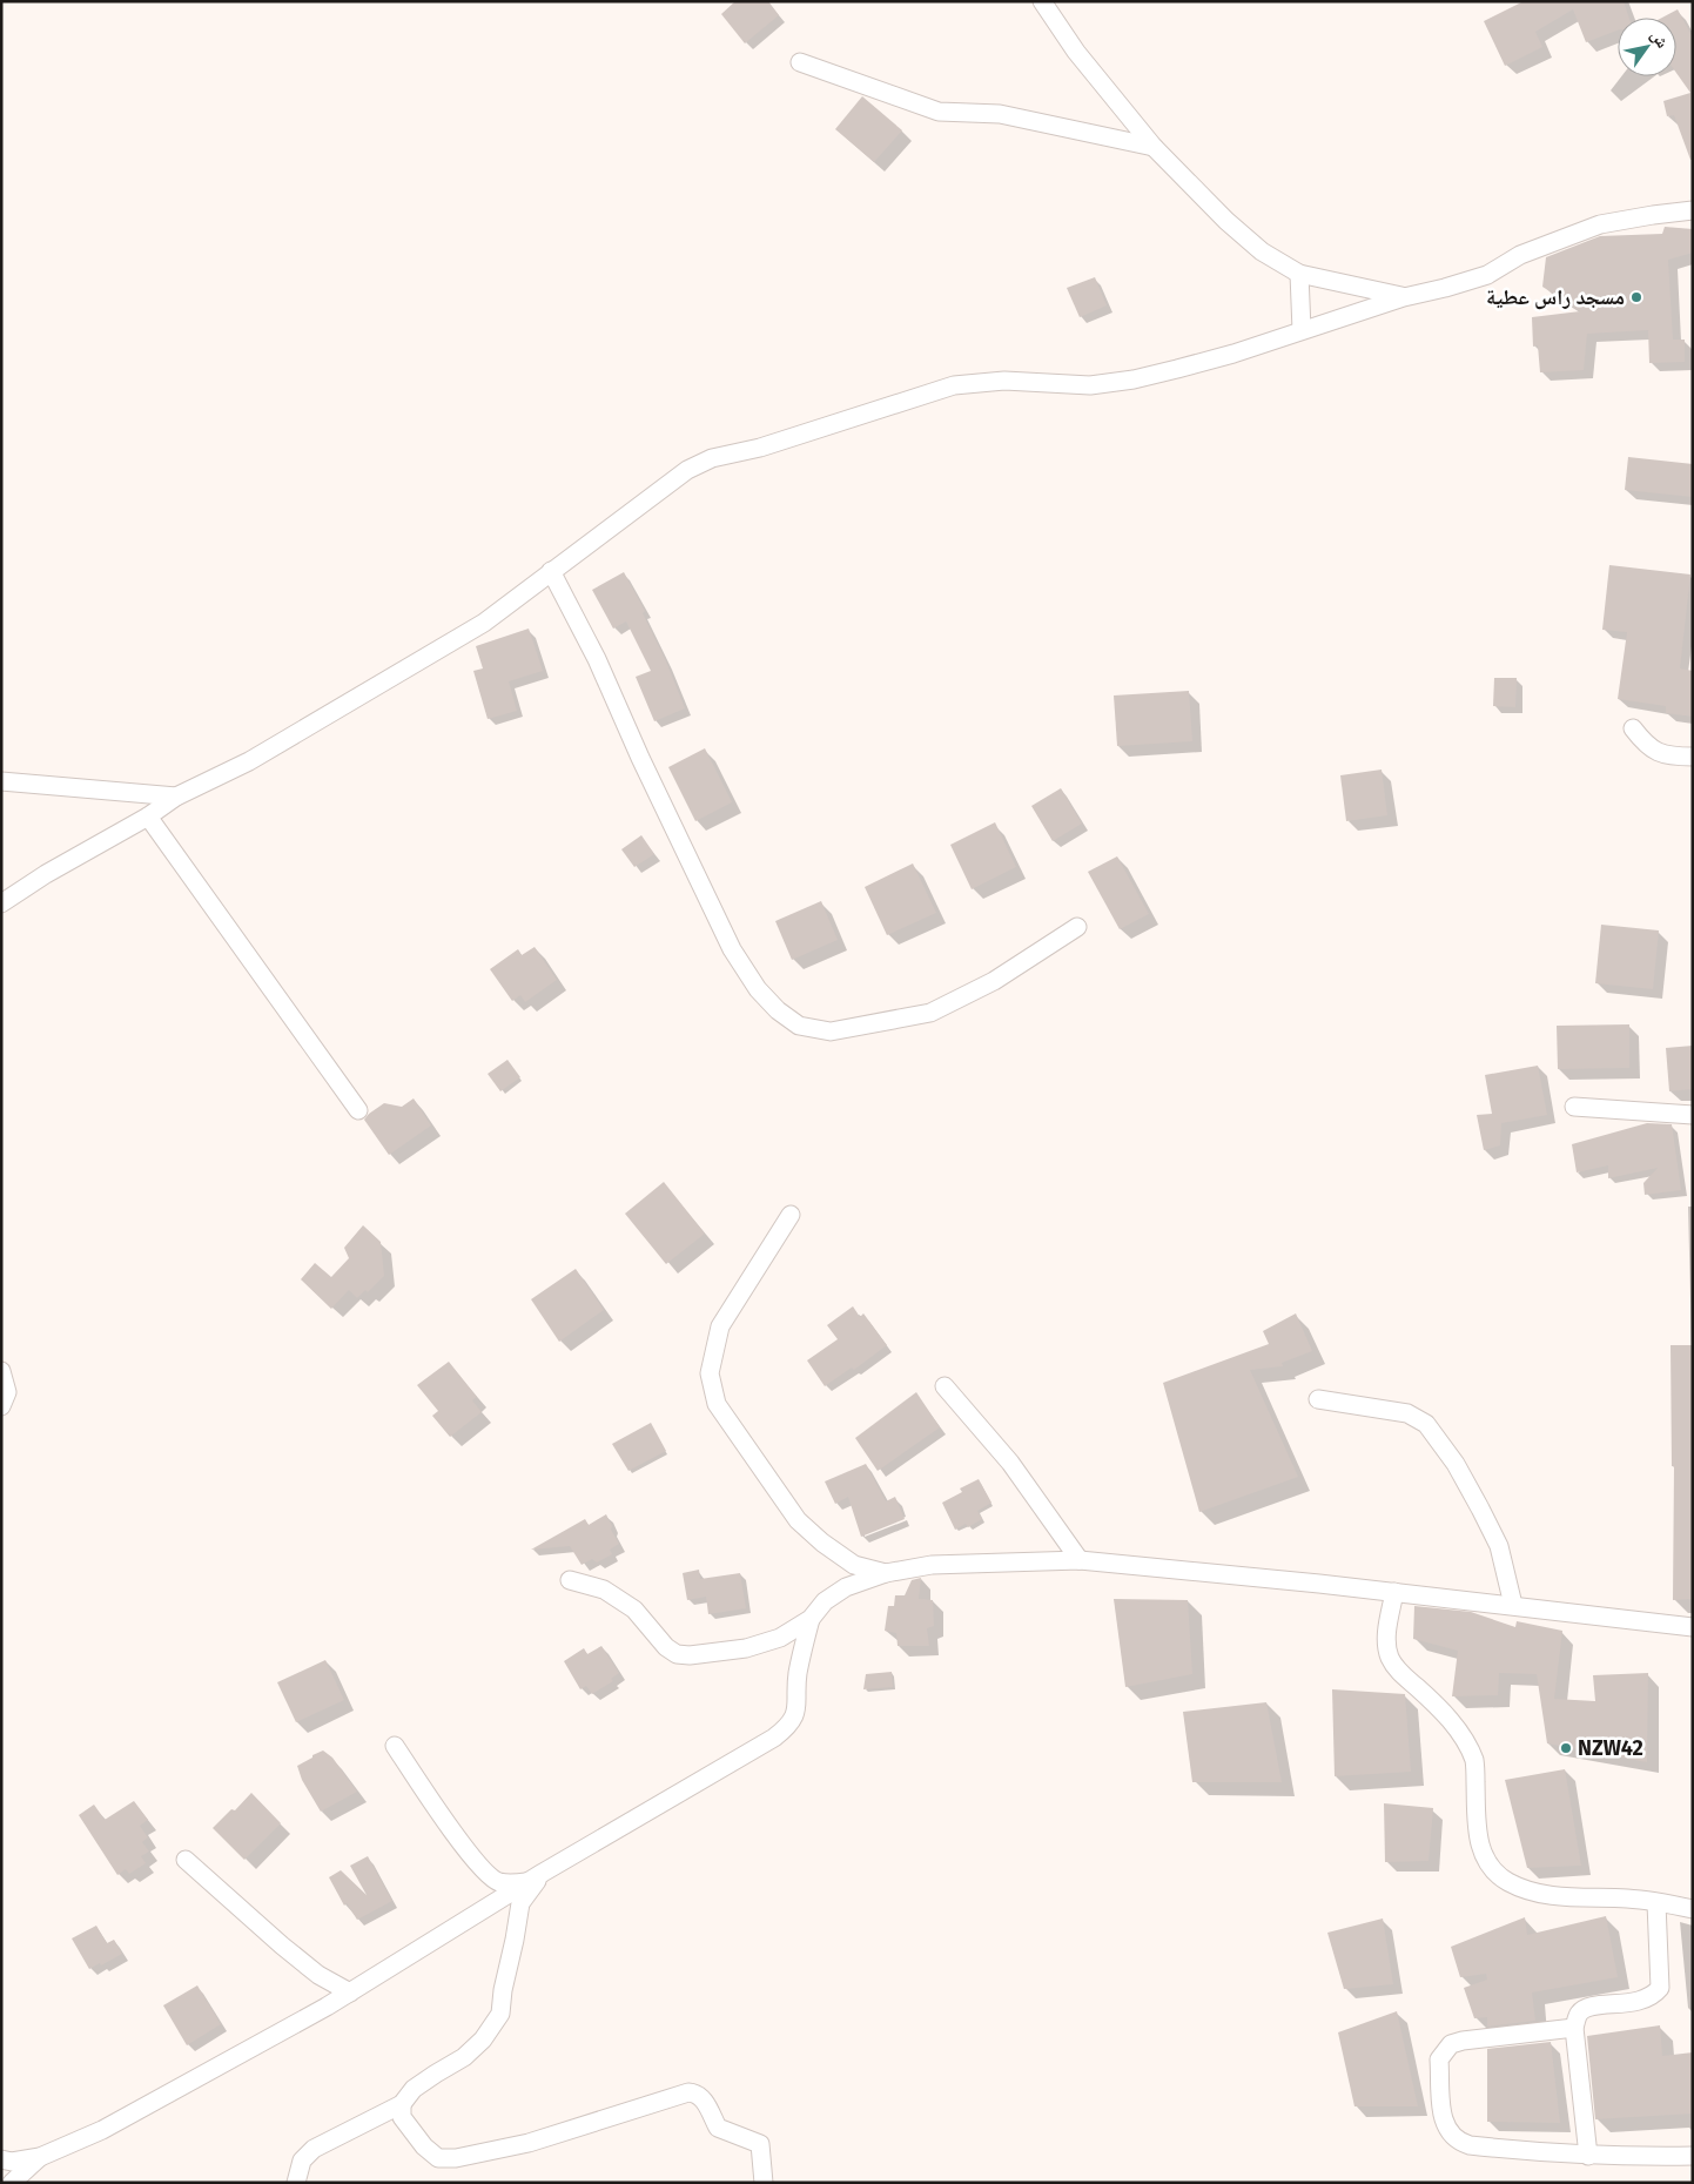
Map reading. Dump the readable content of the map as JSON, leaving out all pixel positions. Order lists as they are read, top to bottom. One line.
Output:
{"places":["مسجد راس عطية","NZW42"],"north":"top right"}
